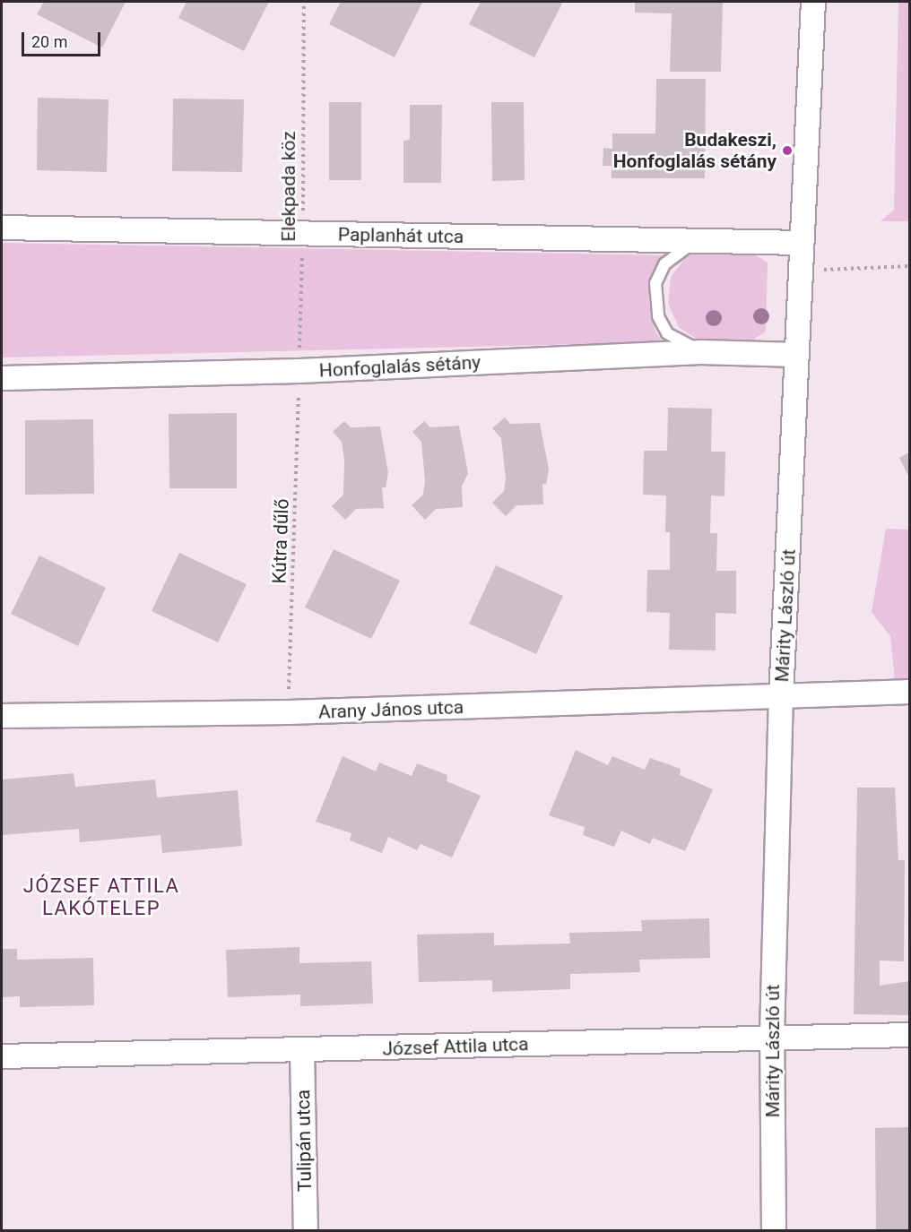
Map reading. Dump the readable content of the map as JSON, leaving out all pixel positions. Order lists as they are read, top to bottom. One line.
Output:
{"streets":{"street":["Paplanhát utca","Honfoglalás sétány","Márity László út","Arany János utca","József Attila utca","Tulipán utca"],"path":["Elekpada köz","Kútra dűlő"]},"crossings":[["Elekpada köz","Paplanhát utca"],["Elekpada köz","Honfoglalás sétány"],["Elekpada köz","Kútra dűlő"],["Paplanhát utca","Honfoglalás sétány"],["Paplanhát utca","Márity László út"],["Honfoglalás sétány","Kútra dűlő"],["Honfoglalás sétány","Márity László út"],["Kútra dűlő","Arany János utca"],["Márity László út","Arany János utca"],["Márity László út","József Attila utca"],["József Attila utca","Tulipán utca"]],"districts":["JÓZSEF ATTILA LAKÓTELEP"],"places":["Budakeszi, Honfoglalás sétány"],"scale_bar":"20 m"}
